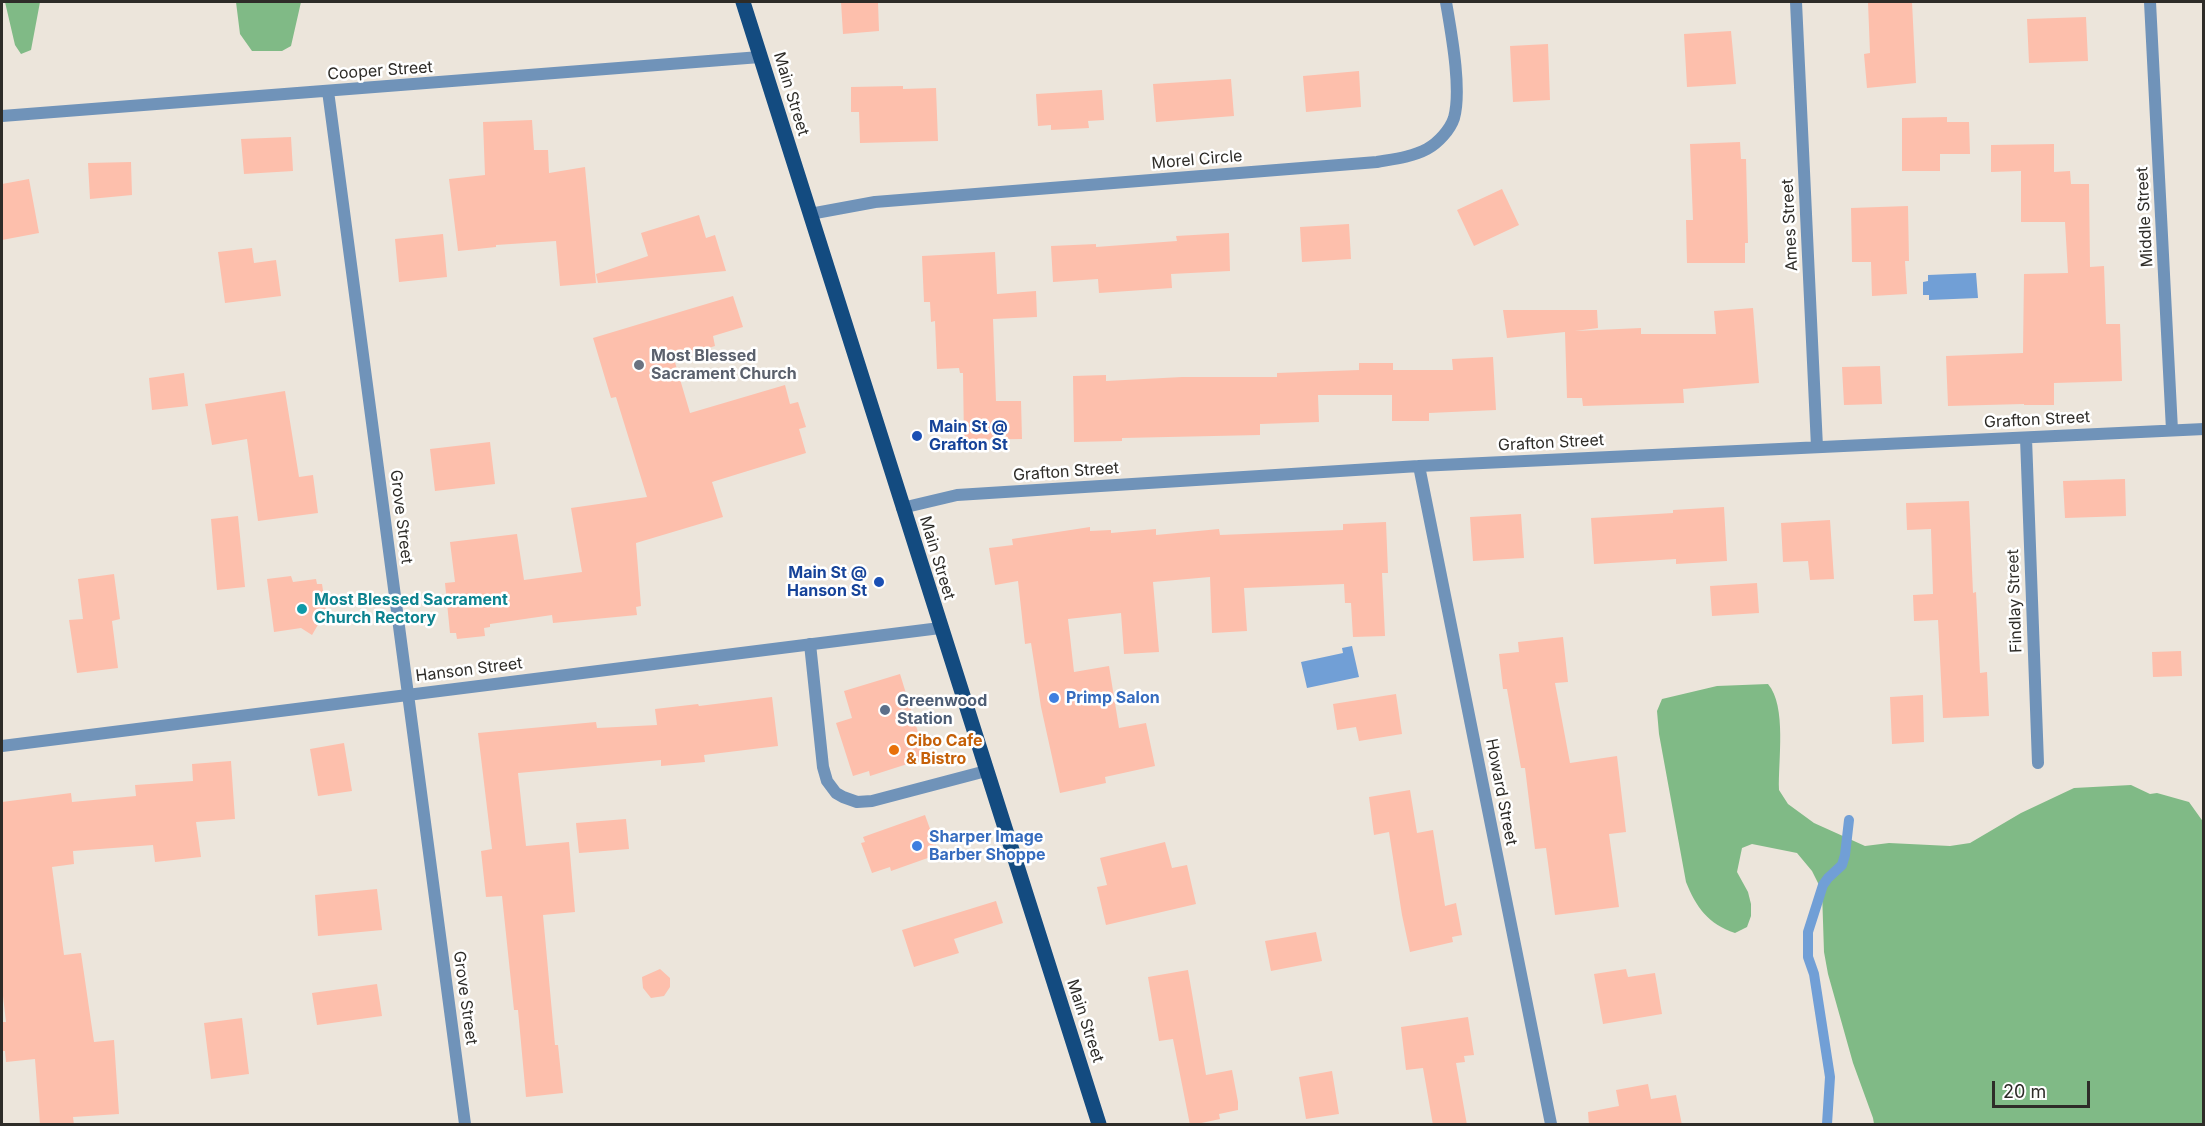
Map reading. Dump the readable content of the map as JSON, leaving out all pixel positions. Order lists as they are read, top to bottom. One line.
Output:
{"streets":{"main road":["Main Street"],"street":["Cooper Street","Morel Circle","Middle Street","Ames Street","Grafton Street","Grove Street","Findlay Street","Hanson Street","Howard Street"]},"crossings":[["Cooper Street","Main Street"],["Cooper Street","Grove Street"],["Main Street","Morel Circle"],["Main Street","Grafton Street"],["Main Street","Hanson Street"],["Middle Street","Grafton Street"],["Ames Street","Grafton Street"],["Grafton Street","Findlay Street"],["Grafton Street","Howard Street"],["Grove Street","Hanson Street"]],"places":["Most Blessed Sacrament Church","Main St @ Grafton St","Main St @ Hanson St","Most Blessed Sacrament Church Rectory","Primp Salon","Greenwood Station","Cibo Cafe & Bistro","Sharper Image Barber Shoppe"],"scale_bar":"20 m"}
